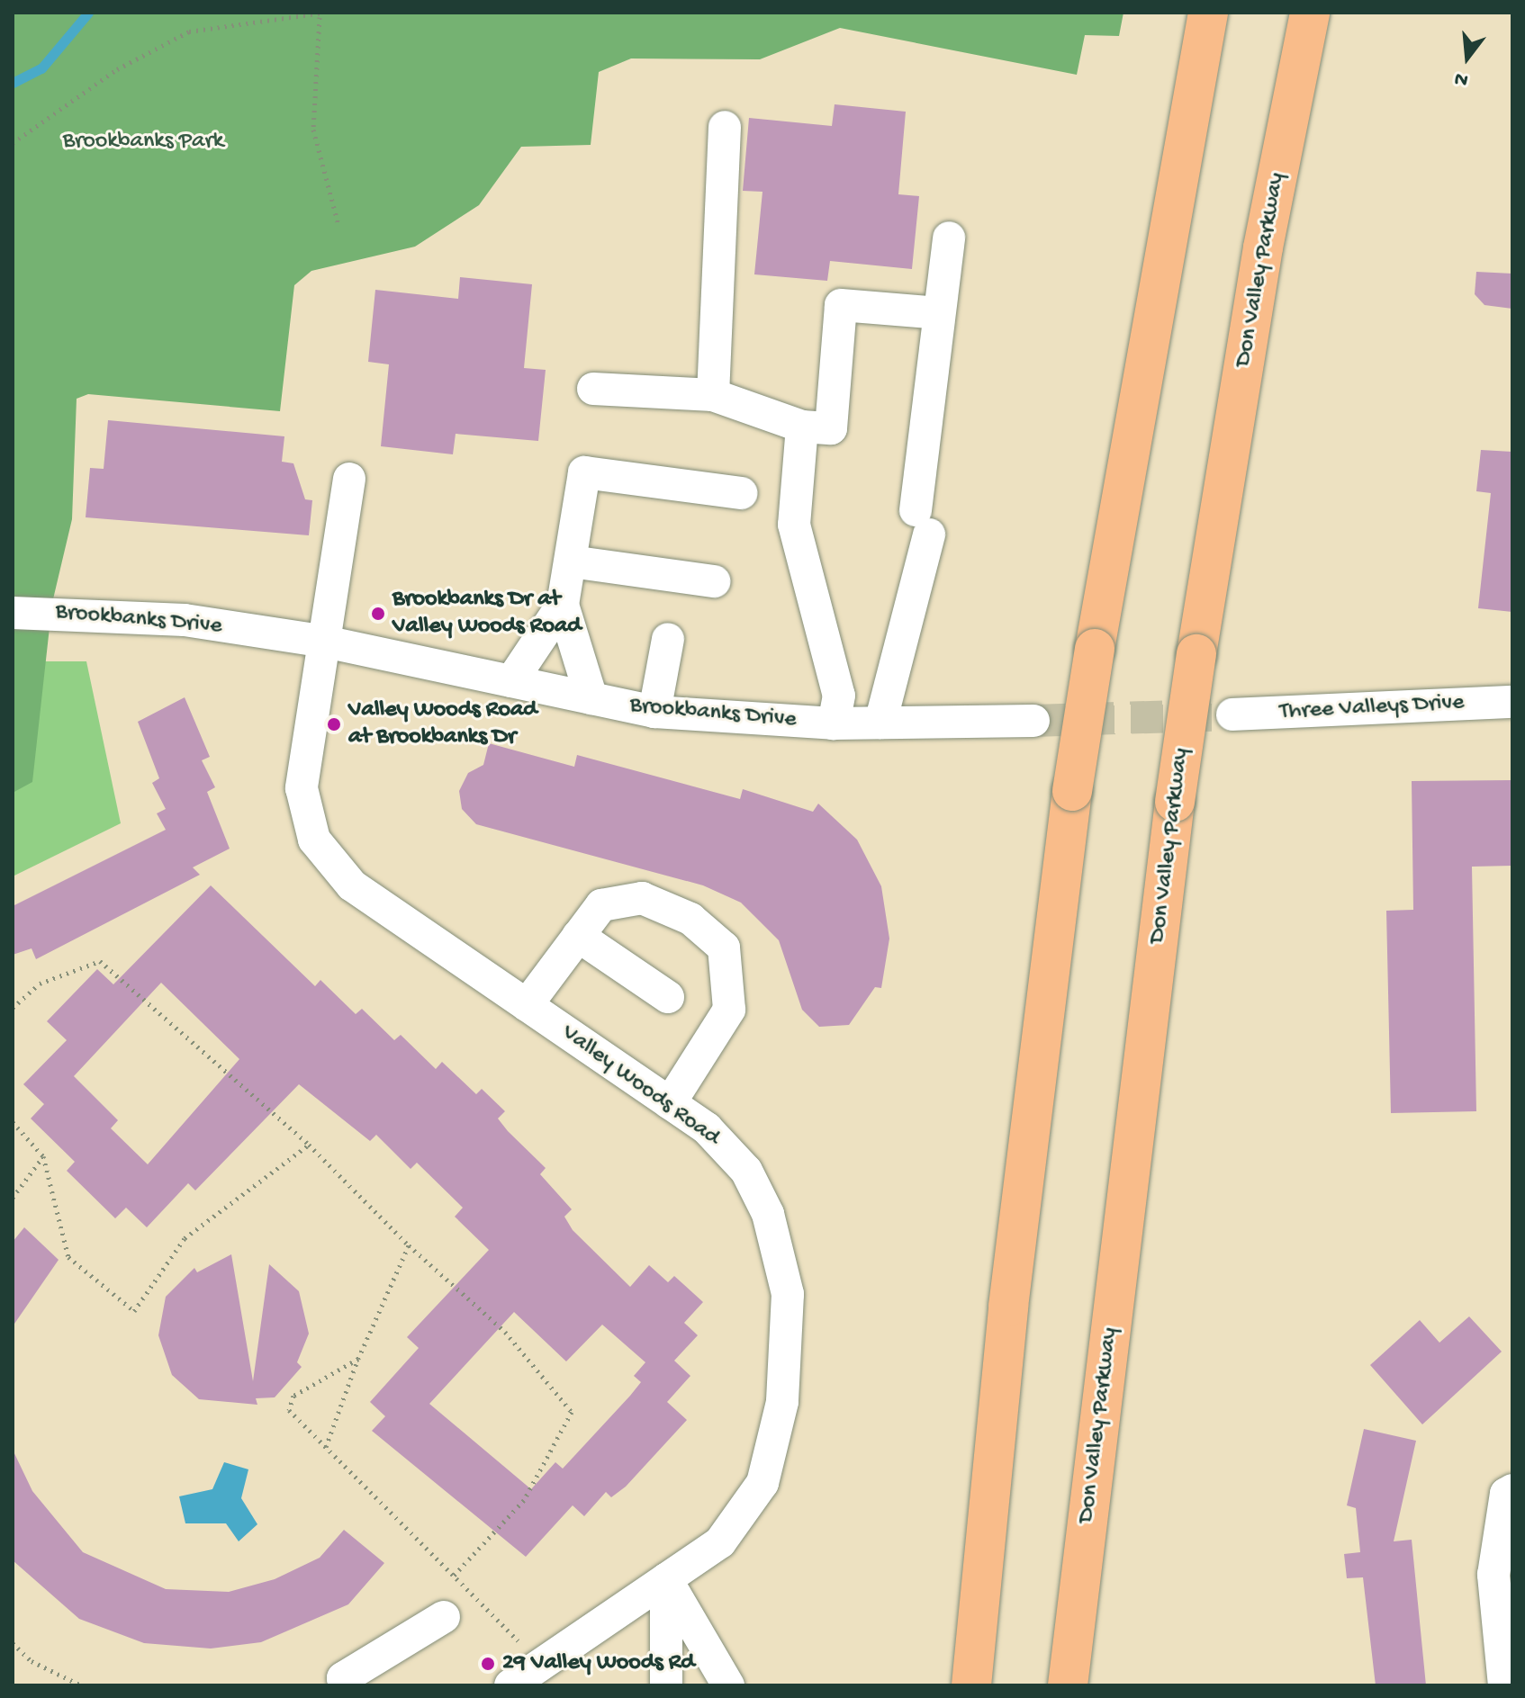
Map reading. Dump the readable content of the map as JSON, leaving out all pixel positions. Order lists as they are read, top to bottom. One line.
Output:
{"streets":{"highway":["Don Valley Parkway"],"street":["Brookbanks Drive","Three Valleys Drive","Valley Woods Road"]},"crossings":[["Brookbanks Drive","Valley Woods Road"]],"parks":["Brookbanks Park"],"places":["Brookbanks Dr at Valley Woods Road","Valley Woods Road at Brookbanks Dr","29 Valley Woods Rd"],"north":"bottom"}
